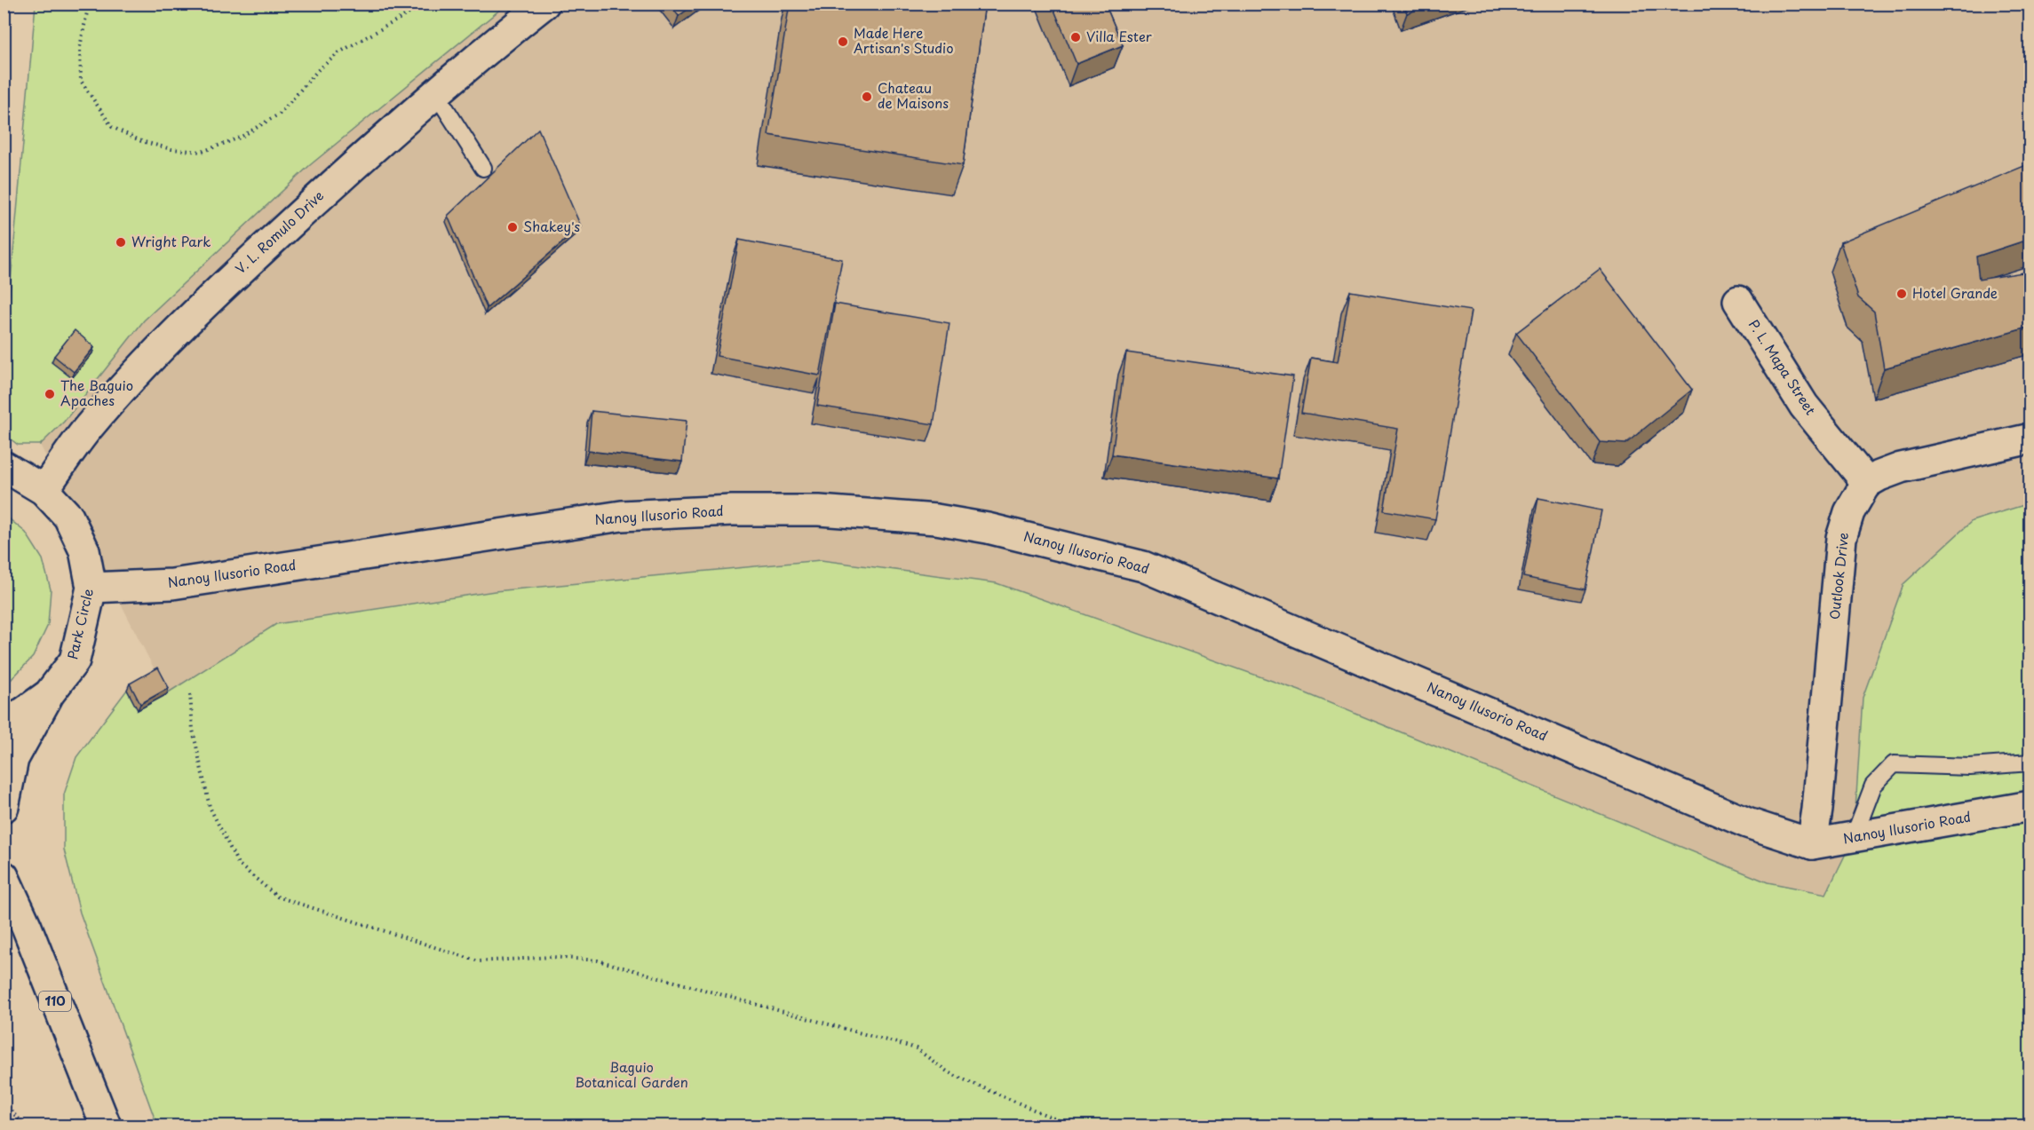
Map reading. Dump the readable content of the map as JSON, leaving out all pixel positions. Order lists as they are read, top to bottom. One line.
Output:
{"streets":{"main road":["V. L. Romulo Drive","P. L. Mapa Street","Nanoy Ilusorio Road","Outlook Drive","Park Circle","110"]},"crossings":[["V. L. Romulo Drive","Park Circle"],["P. L. Mapa Street","Outlook Drive"],["Nanoy Ilusorio Road","Outlook Drive"],["Nanoy Ilusorio Road","Park Circle"]],"parks":["Baguio Botanical Garden"],"places":["Villa Ester","Made Here Artisan's Studio","Chateau de Maisons","Shakey's","Wright Park","Hotel Grande","The Baguio Apaches"]}
